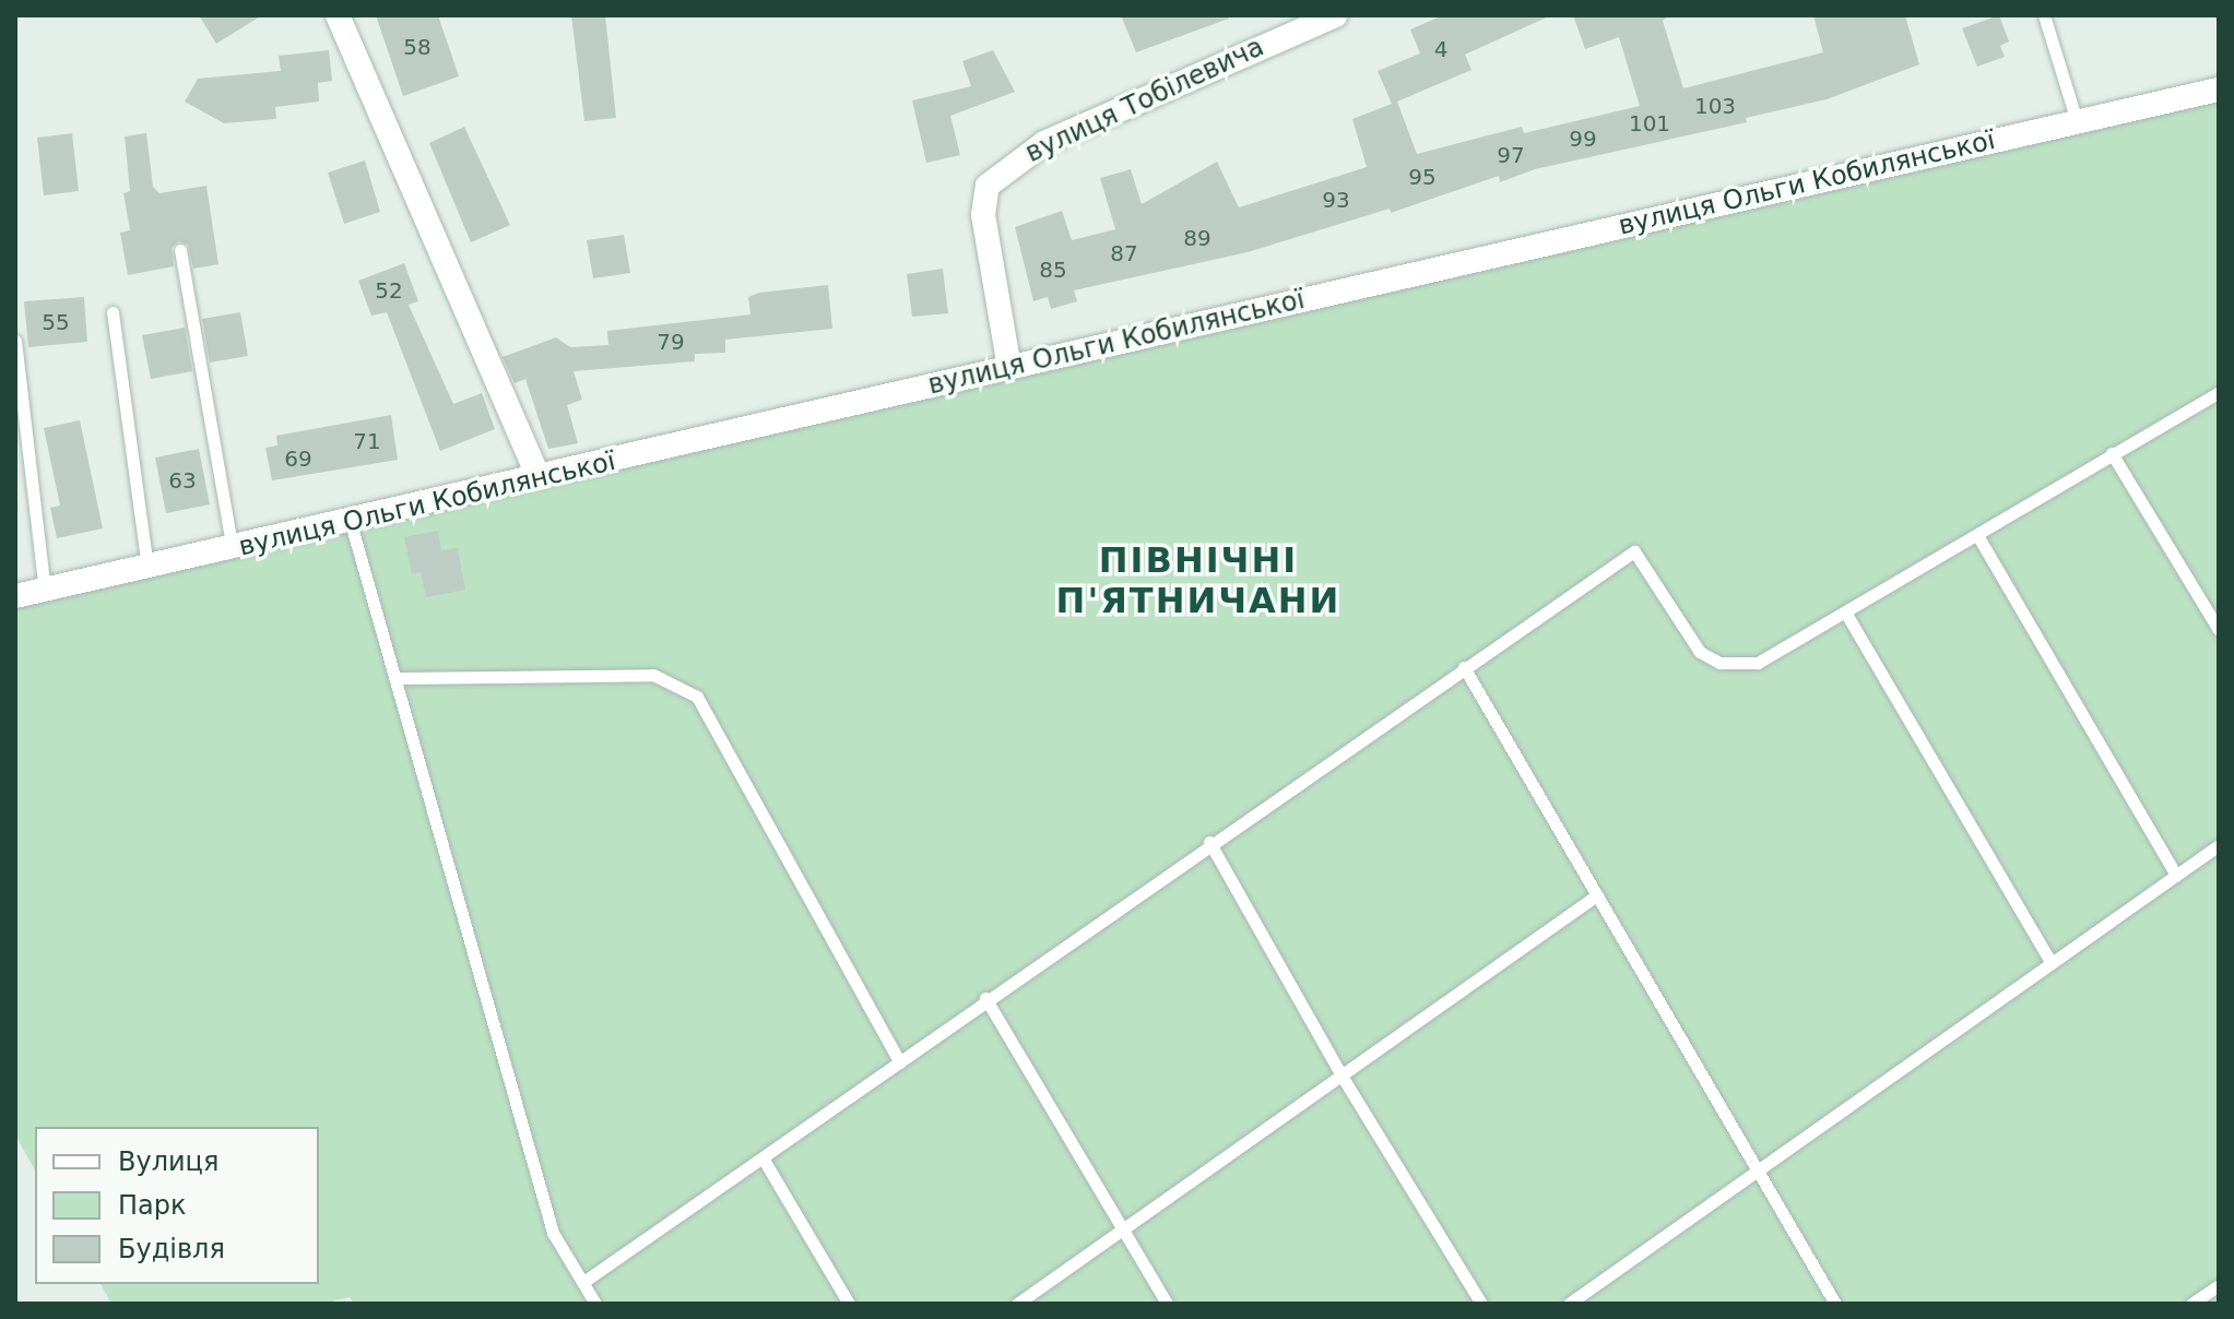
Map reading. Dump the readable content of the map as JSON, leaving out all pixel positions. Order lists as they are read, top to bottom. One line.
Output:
{"streets":{"street":["вулиця Тобілевича","вулиця Ольги Кобилянської"]},"crossings":[["вулиця Тобілевича","вулиця Ольги Кобилянської"]],"districts":["ПІВНІЧНІ П'ЯТНИЧАНИ"],"house_numbers":["58","4","103","101","99","97","95","93","89","87","85","52","55","79","71","69","63"],"legend":["Вулиця","Парк","Будівля"]}
